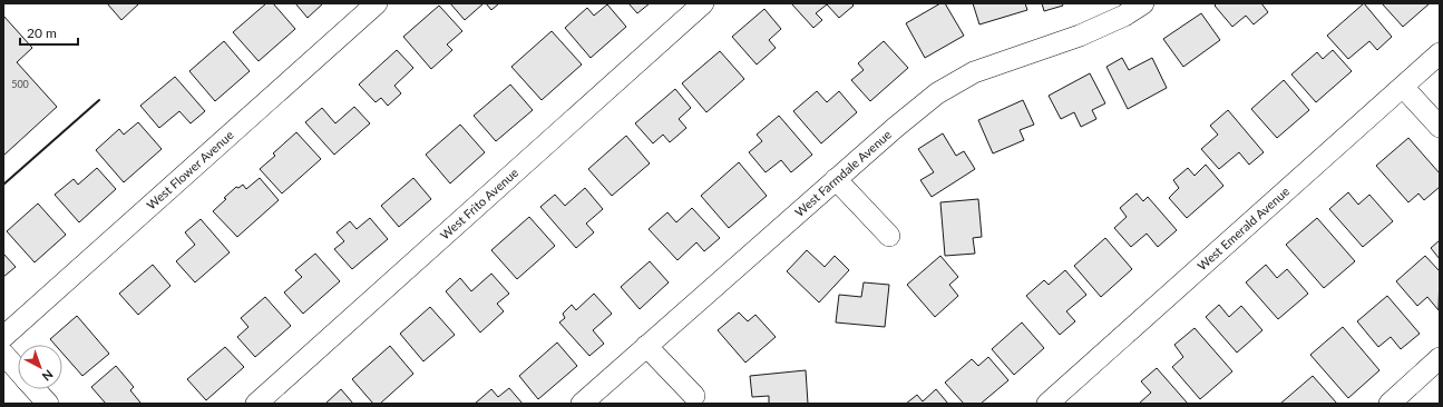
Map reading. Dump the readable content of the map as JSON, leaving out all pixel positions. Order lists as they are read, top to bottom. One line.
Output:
{"streets":{"street":["West Flower Avenue","West Farmdale Avenue","West Frito Avenue","West Emerald Avenue"]},"house_numbers":["500"],"scale_bar":"20 m","north":"bottom right"}
